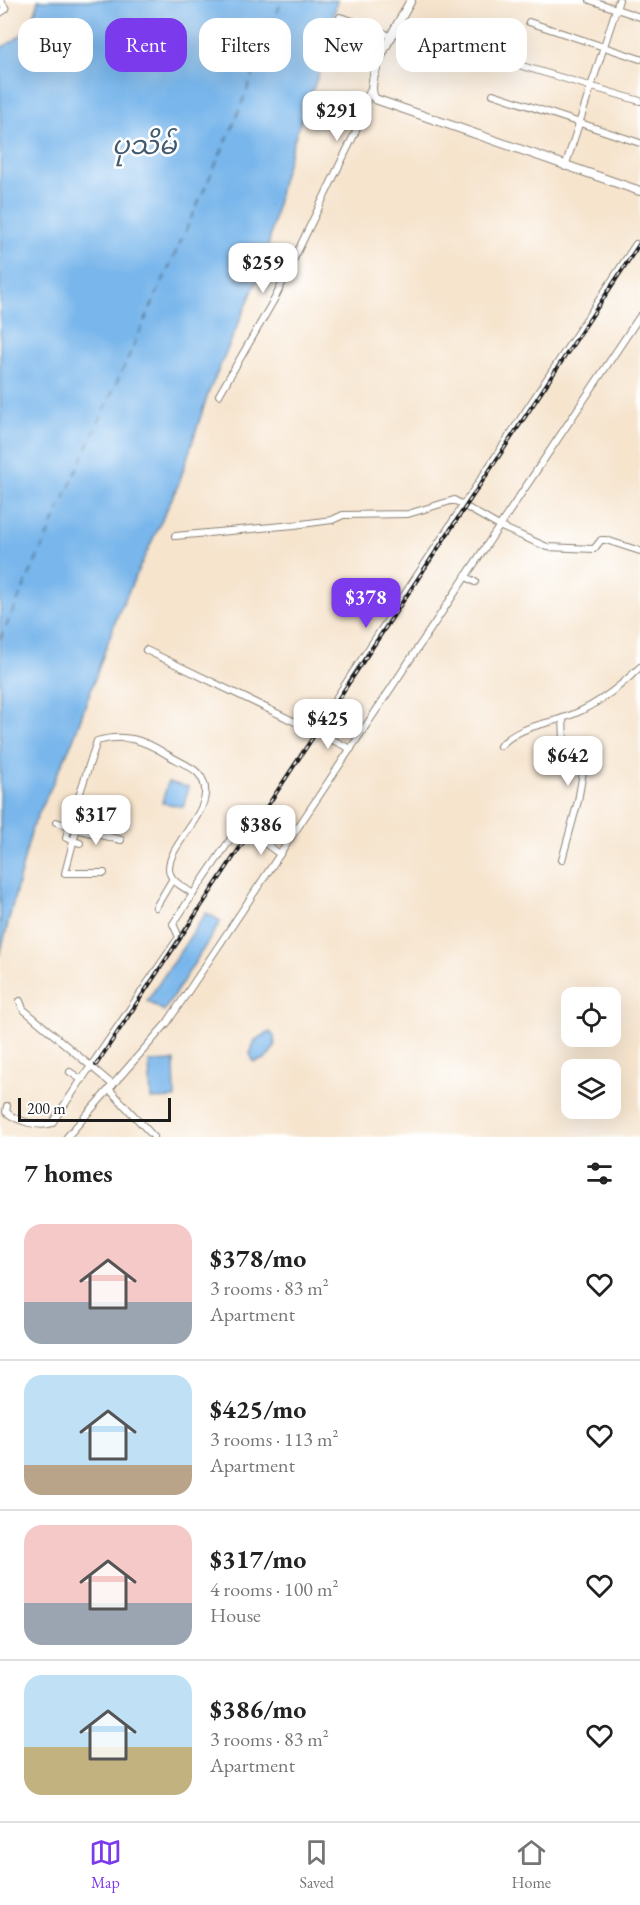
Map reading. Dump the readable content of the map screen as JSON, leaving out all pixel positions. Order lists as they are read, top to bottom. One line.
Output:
{"water":["ပုသိမ်"],"scale_bar":"200 m","page":{"chip":["Buy","Rent","Filters","New","Apartment"],"price":["$291","$259","$378","$425","$642","$317","$386"],"scale":"200 m","heading":"7 homes","list":[{"name":"$378/mo","note":"3 rooms · 83 m² · Apartment"},{"name":"$425/mo","note":"3 rooms · 113 m² · Apartment"},{"name":"$317/mo","note":"4 rooms · 100 m² · House"},{"name":"$386/mo","note":"3 rooms · 83 m² · Apartment"}],"tabs":["Map","Saved","Home"]}}
